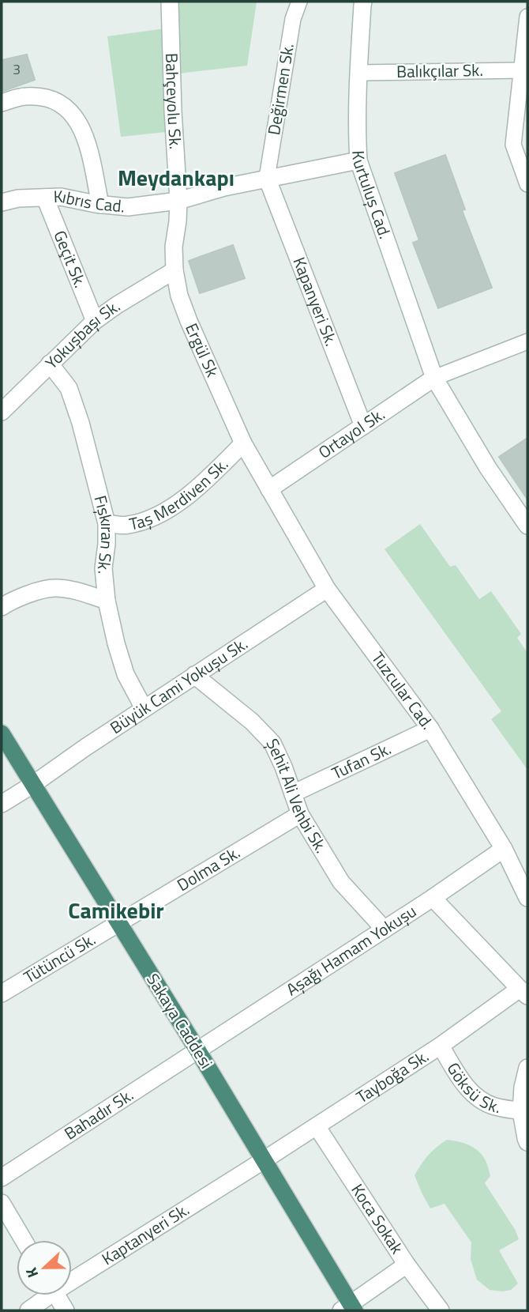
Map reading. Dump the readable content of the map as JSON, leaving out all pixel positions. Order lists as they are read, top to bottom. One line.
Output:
{"streets":{"highway":["Sakaya Caddesi"],"street":["Balıkçılar Sk.","Değirmen Sk.","Bahçeyolu Sk.","Kurtuluş Cad.","Kıbrıs Cad.","Geçit Sk.","Kapanyeri Sk.","Yokuşbaşı Sk.","Ergül Sk","Ortayol Sk.","Taş Merdiven Sk.","Fışkıran Sk.","Büyük Cami Yokuşu Sk.","Tuzcular Cad.","Tufan Sk.","Şehit Ali Vehbi Sk.","Dolma Sk.","Aşağı Hamam Yokuşu","Tütüncü Sk.","Tayboğa Sk.","Göksü Sk.","Bahadır Sk.","Koca Sokak","Kaptanyeri Sk."]},"crossings":[["Balıkçılar Sk.","Kurtuluş Cad."],["Değirmen Sk.","Kıbrıs Cad."],["Değirmen Sk.","Kapanyeri Sk."],["Bahçeyolu Sk.","Kıbrıs Cad."],["Bahçeyolu Sk.","Ergül Sk"],["Kurtuluş Cad.","Kıbrıs Cad."],["Kurtuluş Cad.","Ortayol Sk."],["Kıbrıs Cad.","Geçit Sk."],["Kıbrıs Cad.","Kapanyeri Sk."],["Kıbrıs Cad.","Ergül Sk"],["Geçit Sk.","Yokuşbaşı Sk."],["Kapanyeri Sk.","Ortayol Sk."],["Yokuşbaşı Sk.","Ergül Sk"],["Yokuşbaşı Sk.","Fışkıran Sk."],["Ergül Sk","Ortayol Sk."],["Ergül Sk","Taş Merdiven Sk."],["Ergül Sk","Tuzcular Cad."],["Ortayol Sk.","Tuzcular Cad."],["Taş Merdiven Sk.","Fışkıran Sk."],["Fışkıran Sk.","Büyük Cami Yokuşu Sk."],["Büyük Cami Yokuşu Sk.","Tuzcular Cad."],["Büyük Cami Yokuşu Sk.","Şehit Ali Vehbi Sk."],["Büyük Cami Yokuşu Sk.","Sakaya Caddesi"],["Tuzcular Cad.","Tufan Sk."],["Tuzcular Cad.","Aşağı Hamam Yokuşu"],["Tufan Sk.","Şehit Ali Vehbi Sk."],["Şehit Ali Vehbi Sk.","Dolma Sk."],["Şehit Ali Vehbi Sk.","Aşağı Hamam Yokuşu"],["Dolma Sk.","Tütüncü Sk."],["Dolma Sk.","Sakaya Caddesi"],["Aşağı Hamam Yokuşu","Sakaya Caddesi"],["Aşağı Hamam Yokuşu","Bahadır Sk."],["Tütüncü Sk.","Sakaya Caddesi"],["Sakaya Caddesi","Tayboğa Sk."],["Sakaya Caddesi","Bahadır Sk."],["Sakaya Caddesi","Kaptanyeri Sk."],["Tayboğa Sk.","Göksü Sk."],["Tayboğa Sk.","Koca Sokak"],["Tayboğa Sk.","Kaptanyeri Sk."]],"districts":["Meydankapı","Camikebir"],"house_numbers":["3"],"north":"left"}
